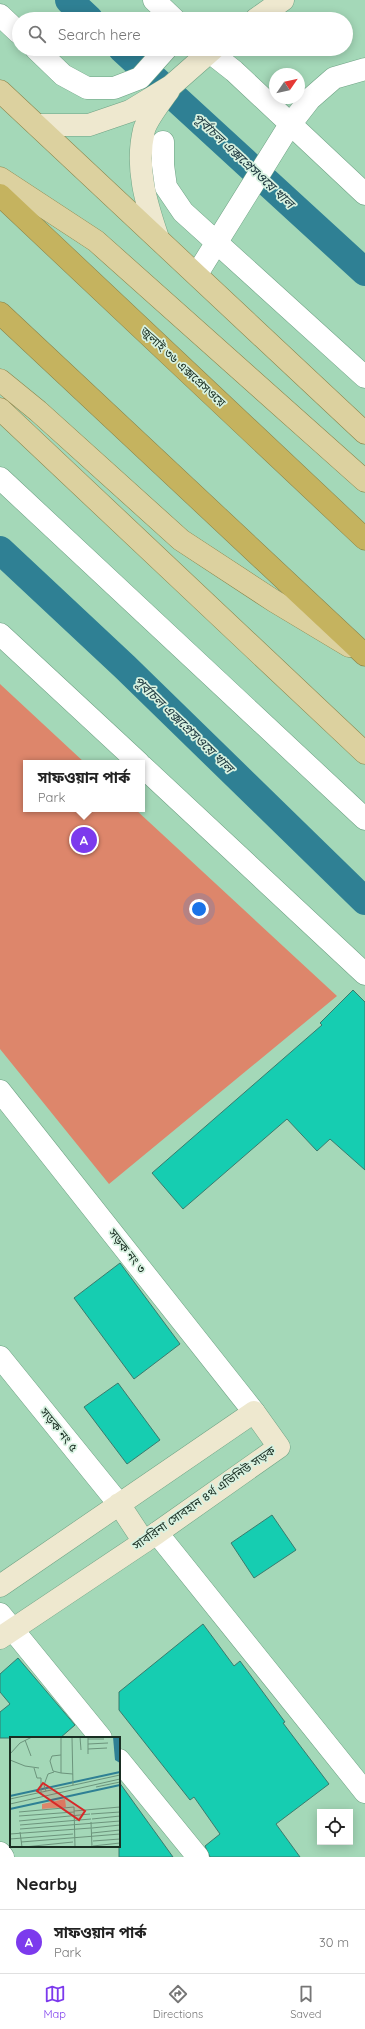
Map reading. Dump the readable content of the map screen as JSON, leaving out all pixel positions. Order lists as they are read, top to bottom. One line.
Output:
{"streets":{"highway":["জুলাই ৩৬ এক্সপ্রেসওয়ে"],"street":["সড়ক নং ৩","সড়ক নং ৫","সাবরিনা সোবহান ৪র্থ এভিনিউ সড়ক"]},"crossings":[["সড়ক নং ৩","সাবরিনা সোবহান ৪র্থ এভিনিউ সড়ক"]],"water":["পূর্বাচল এক্সপ্রেসওয়ে খাল"],"north":"top right","page":{"search":"Search here","popup":["সাফওয়ান পার্ক","Park"],"pins":"A","heading":"Nearby","list":[{"mark":"A","name":"সাফওয়ান পার্ক","note":"Park","value":"30 m"}],"nav":["Map","Directions","Saved"]}}
